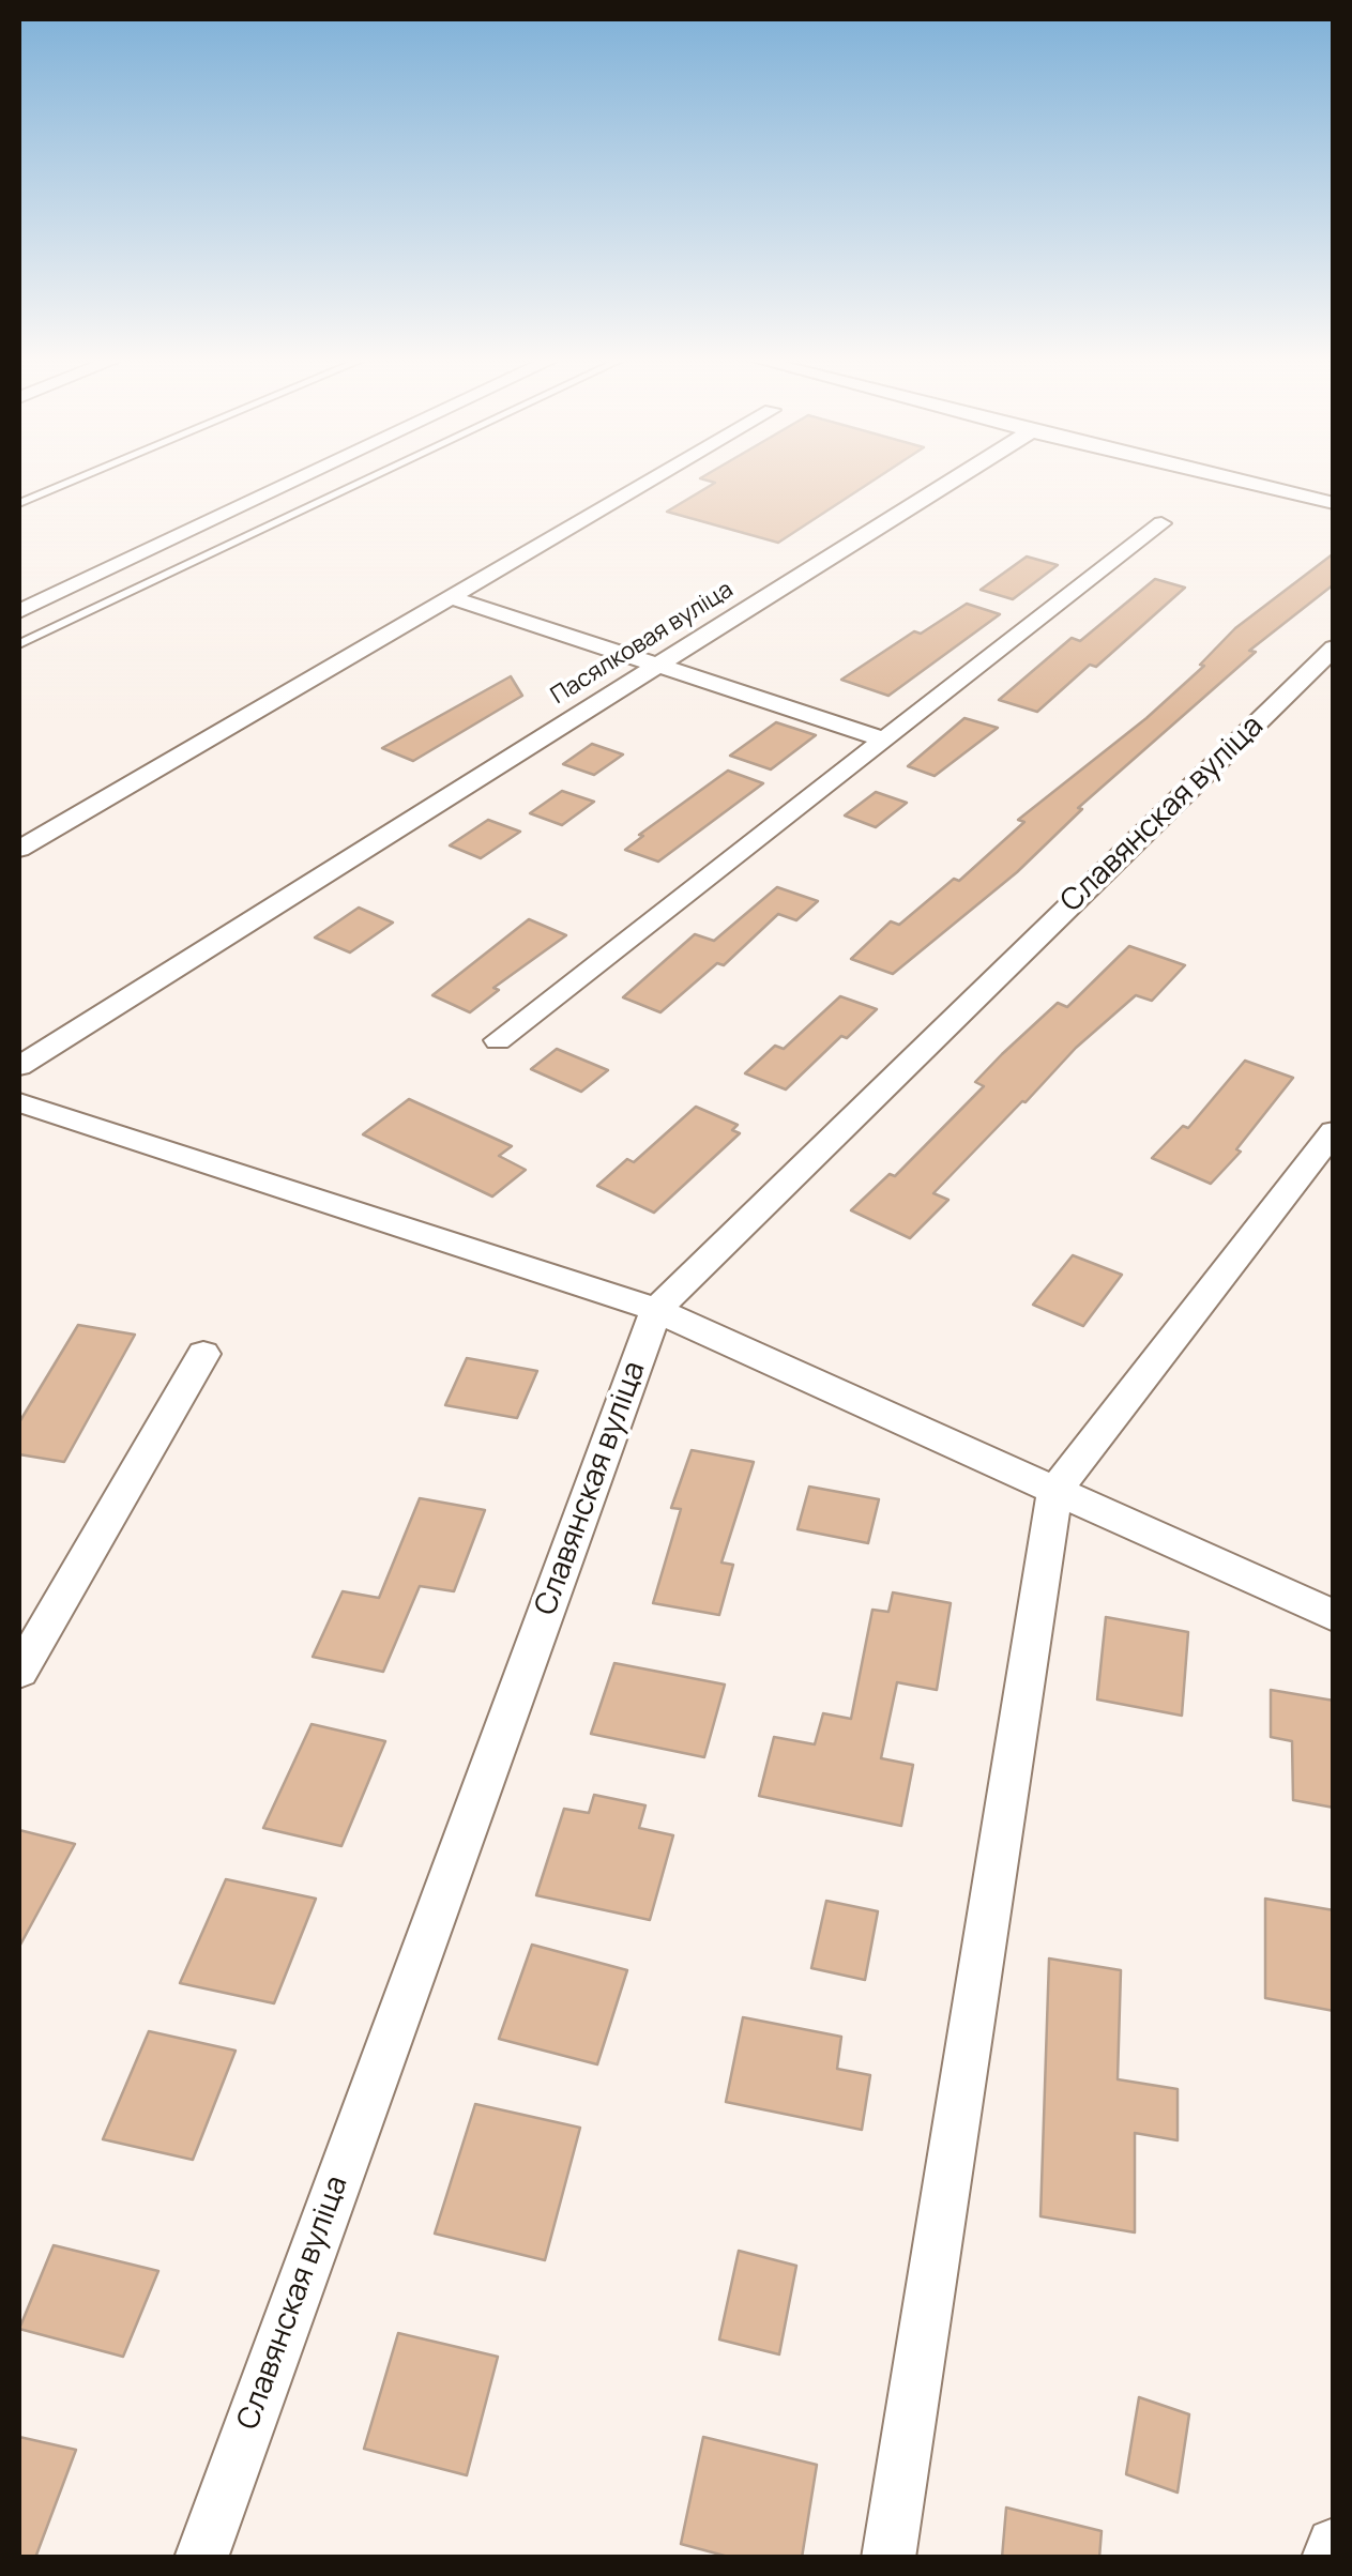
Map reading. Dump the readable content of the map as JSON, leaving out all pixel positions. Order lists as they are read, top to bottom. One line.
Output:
{"streets":{"street":["Пасялковая вуліца","Славянская вуліца"]}}
